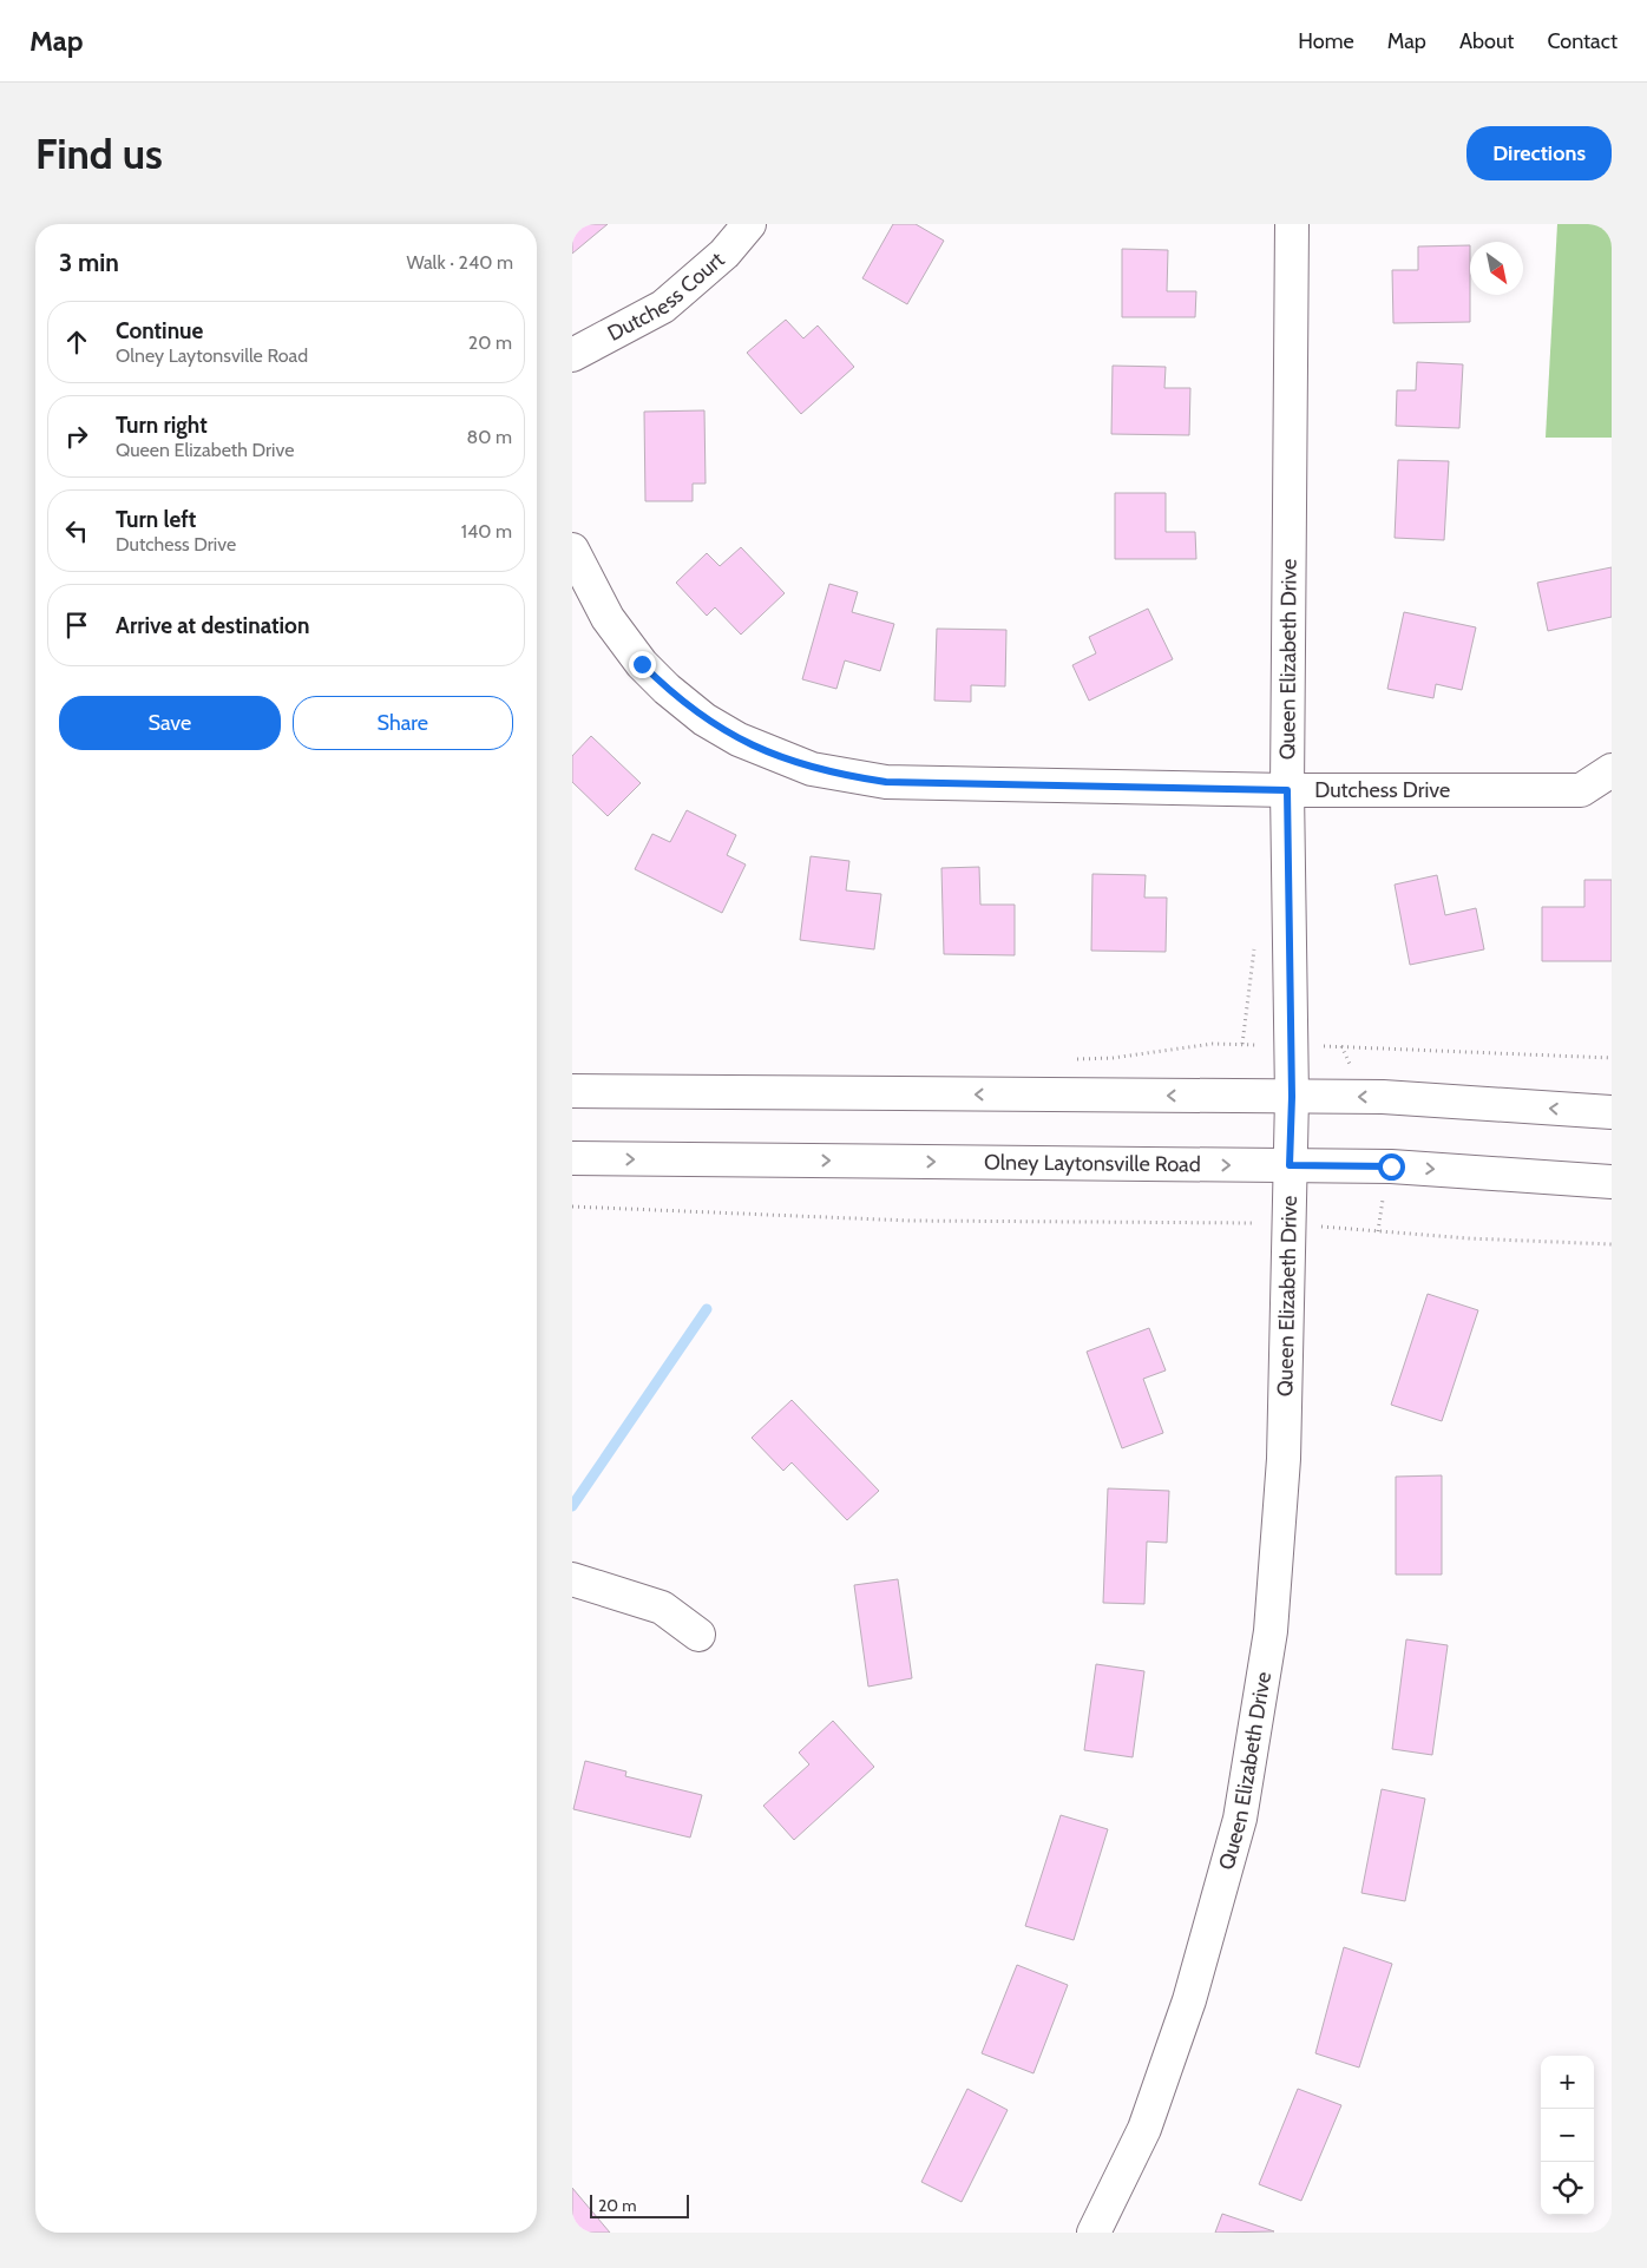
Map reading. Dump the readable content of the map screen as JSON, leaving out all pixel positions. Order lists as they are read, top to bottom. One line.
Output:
{"streets":{"street":["Dutchess Court","Queen Elizabeth Drive","Dutchess Drive","Olney Laytonsville Road"]},"crossings":[["Queen Elizabeth Drive","Dutchess Drive"],["Queen Elizabeth Drive","Olney Laytonsville Road"]],"scale_bar":"20 m","north":"bottom right","page":{"header":"Map","nav":["Home","Map","About","Contact"],"buttons":["Directions",["Save","Share"]],"title":"Find us","heading":["3 min","Walk · 240 m"],"list":[["Continue","Olney Laytonsville Road","20 m"],["Turn right","Queen Elizabeth Drive","80 m"],["Turn left","Dutchess Drive","140 m"],"Arrive at destination"],"map_buttons":["+","−"],"scale":"20 m"}}
